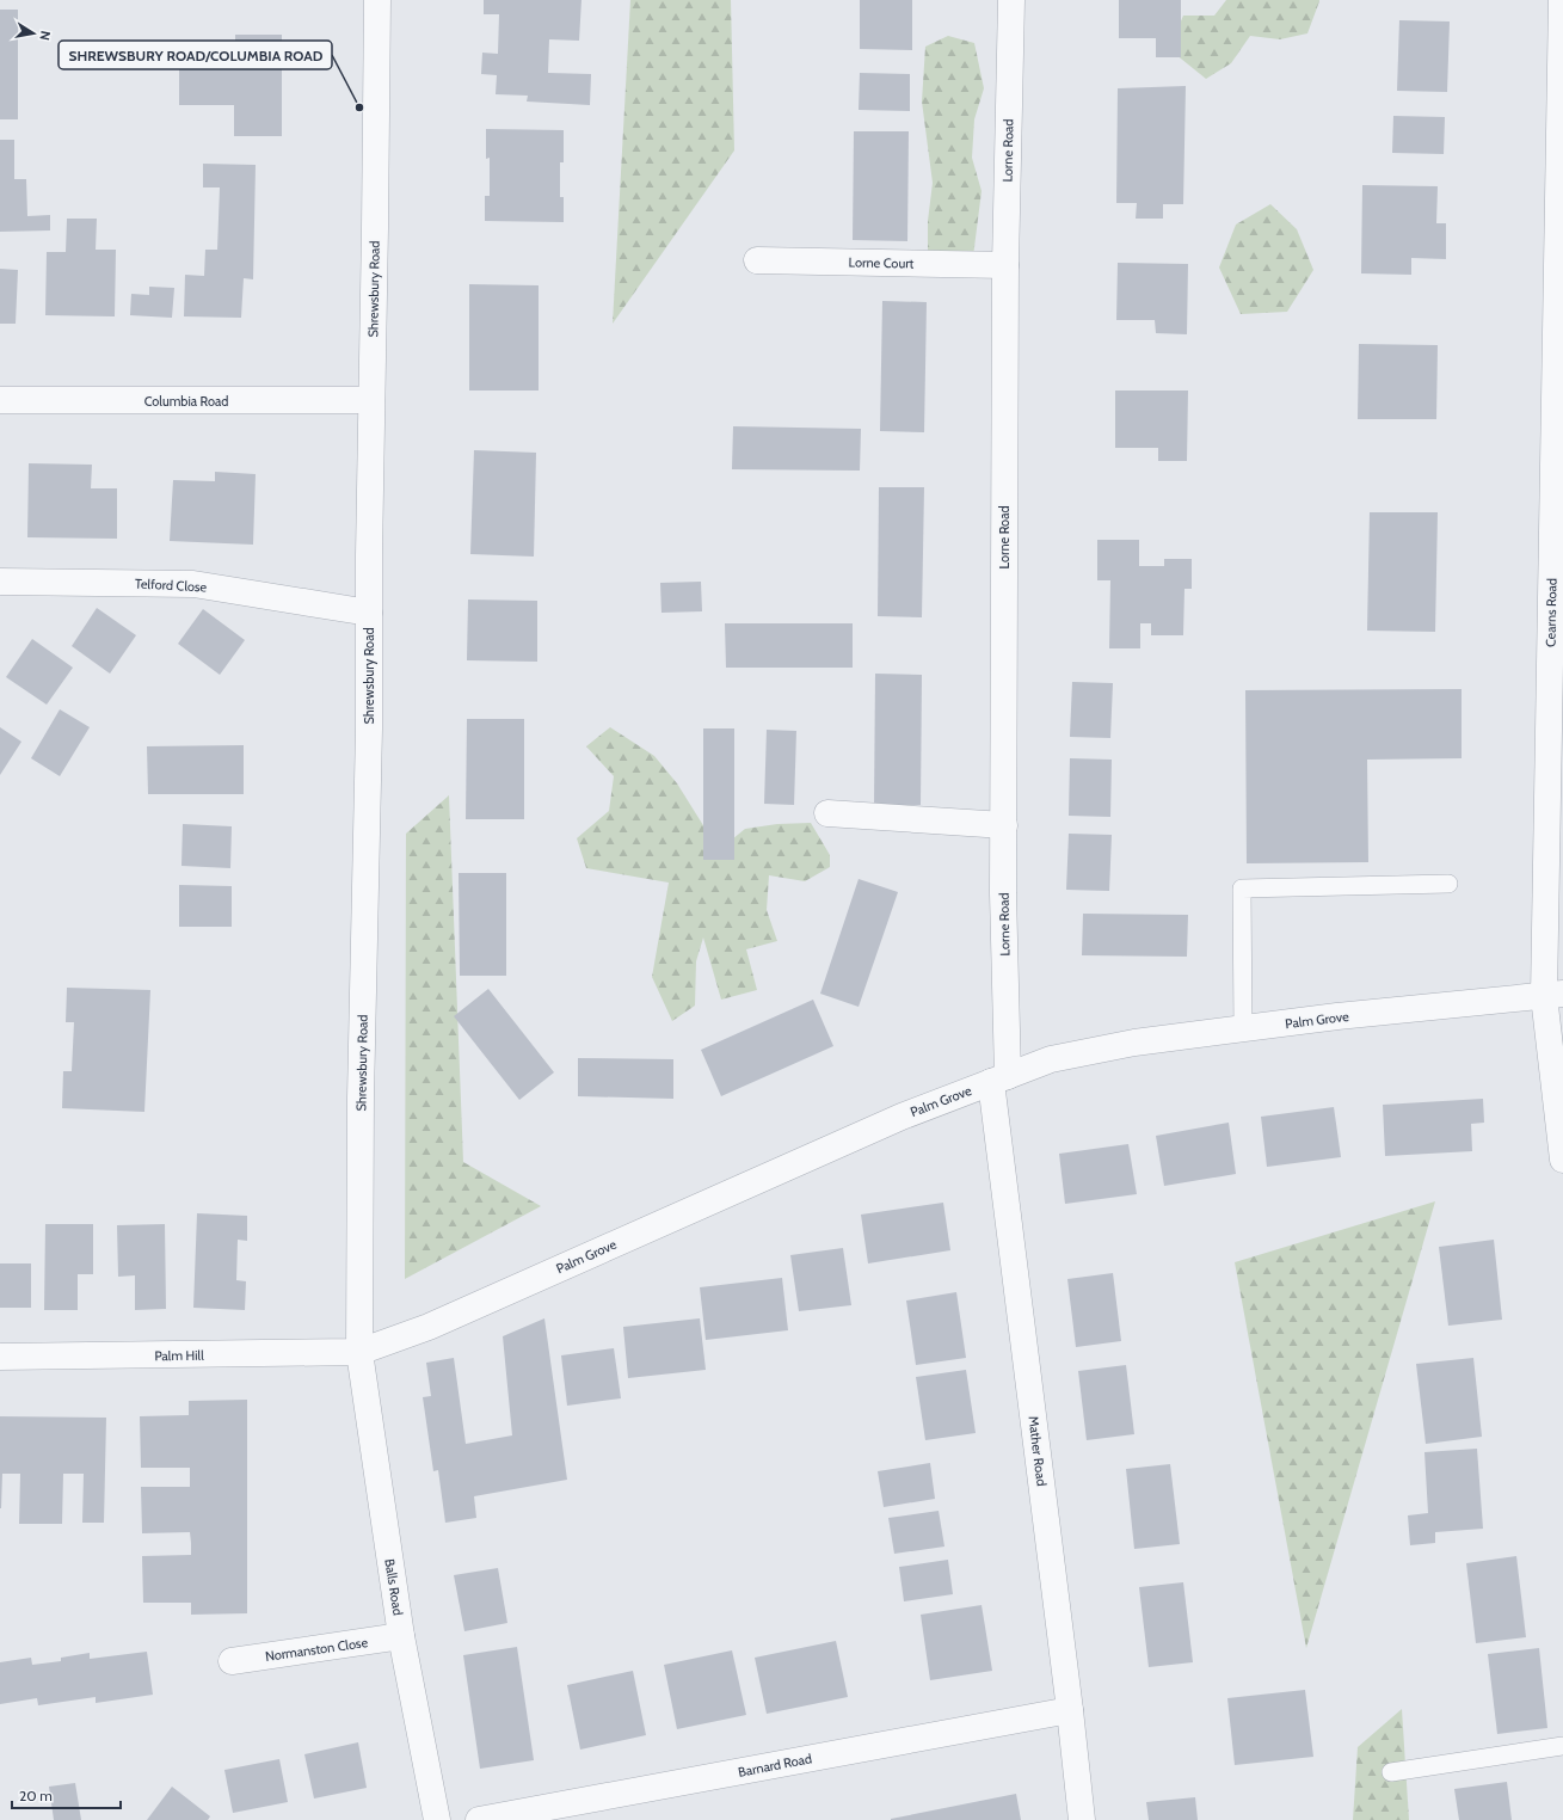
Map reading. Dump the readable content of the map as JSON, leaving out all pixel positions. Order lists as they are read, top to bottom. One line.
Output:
{"streets":{"street":["Lorne Road","Lorne Court","Shrewsbury Road","Columbia Road","Telford Close","Cearns Road","Palm Grove","Palm Hill","Mather Road","Balls Road","Normanston Close","Barnard Road"]},"crossings":[["Lorne Road","Lorne Court"],["Lorne Road","Palm Grove"],["Lorne Road","Mather Road"],["Shrewsbury Road","Columbia Road"],["Shrewsbury Road","Telford Close"],["Shrewsbury Road","Palm Grove"],["Shrewsbury Road","Palm Hill"],["Shrewsbury Road","Balls Road"],["Cearns Road","Palm Grove"],["Palm Grove","Palm Hill"],["Palm Grove","Mather Road"],["Palm Grove","Balls Road"],["Palm Hill","Balls Road"],["Mather Road","Barnard Road"],["Balls Road","Normanston Close"]],"places":["SHREWSBURY ROAD/COLUMBIA ROAD"],"scale_bar":"20 m","north":"right"}
